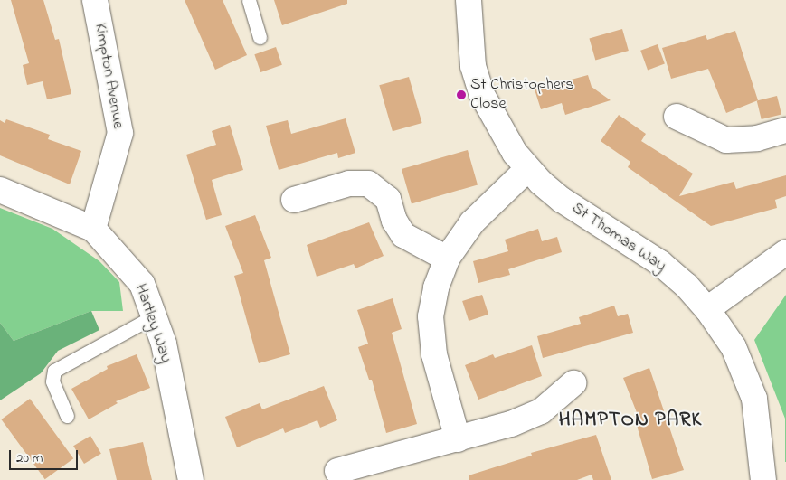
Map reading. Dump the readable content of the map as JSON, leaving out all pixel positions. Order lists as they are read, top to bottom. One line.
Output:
{"streets":{"street":["Kimpton Avenue","St Thomas Way","Hartley Way"]},"crossings":[["Kimpton Avenue","Hartley Way"]],"districts":["HAMPTON PARK"],"places":["St Christophers Close"],"scale_bar":"20 m"}
